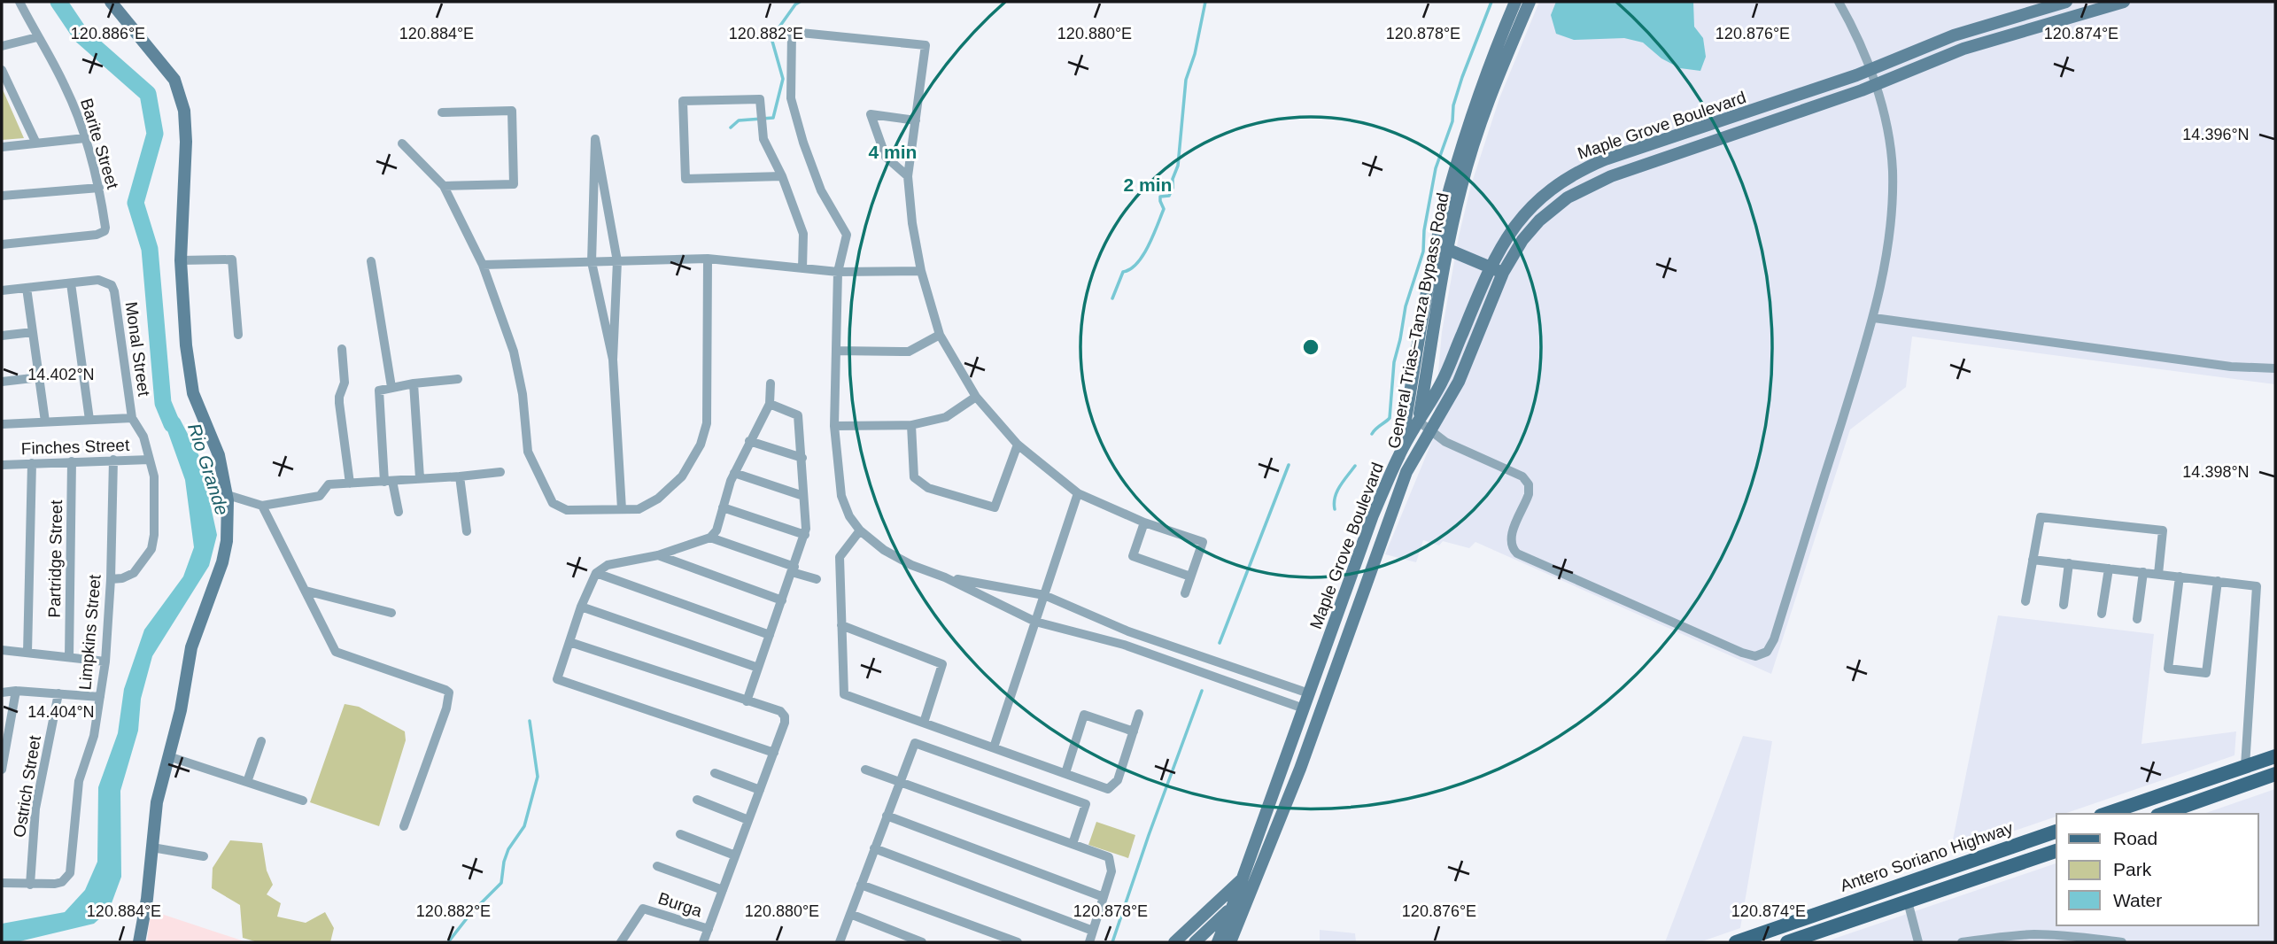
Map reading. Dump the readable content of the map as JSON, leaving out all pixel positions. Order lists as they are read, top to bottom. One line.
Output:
{"streets":{"main road":["Maple Grove Boulevard","General Trias–Tanza Bypass Road","Antero Soriano Highway"],"street":["Barite Street","Monal Street","Finches Street","Partridge Street","Limpkins Street","Ostrich Street","Burga"]},"crossings":[["Maple Grove Boulevard","General Trias–Tanza Bypass Road"],["Monal Street","Finches Street"],["Monal Street","Limpkins Street"],["Finches Street","Partridge Street"],["Finches Street","Limpkins Street"],["Limpkins Street","Ostrich Street"]],"water":["Rio Grande"],"legend":["Road","Park","Water"],"coordinates":["120.884°E","120.882°E","120.880°E","120.878°E","120.876°E","120.874°E","120.886°E","14.396°N","14.402°N","14.398°N","14.404°N"],"rings":["4 min","2 min"]}
